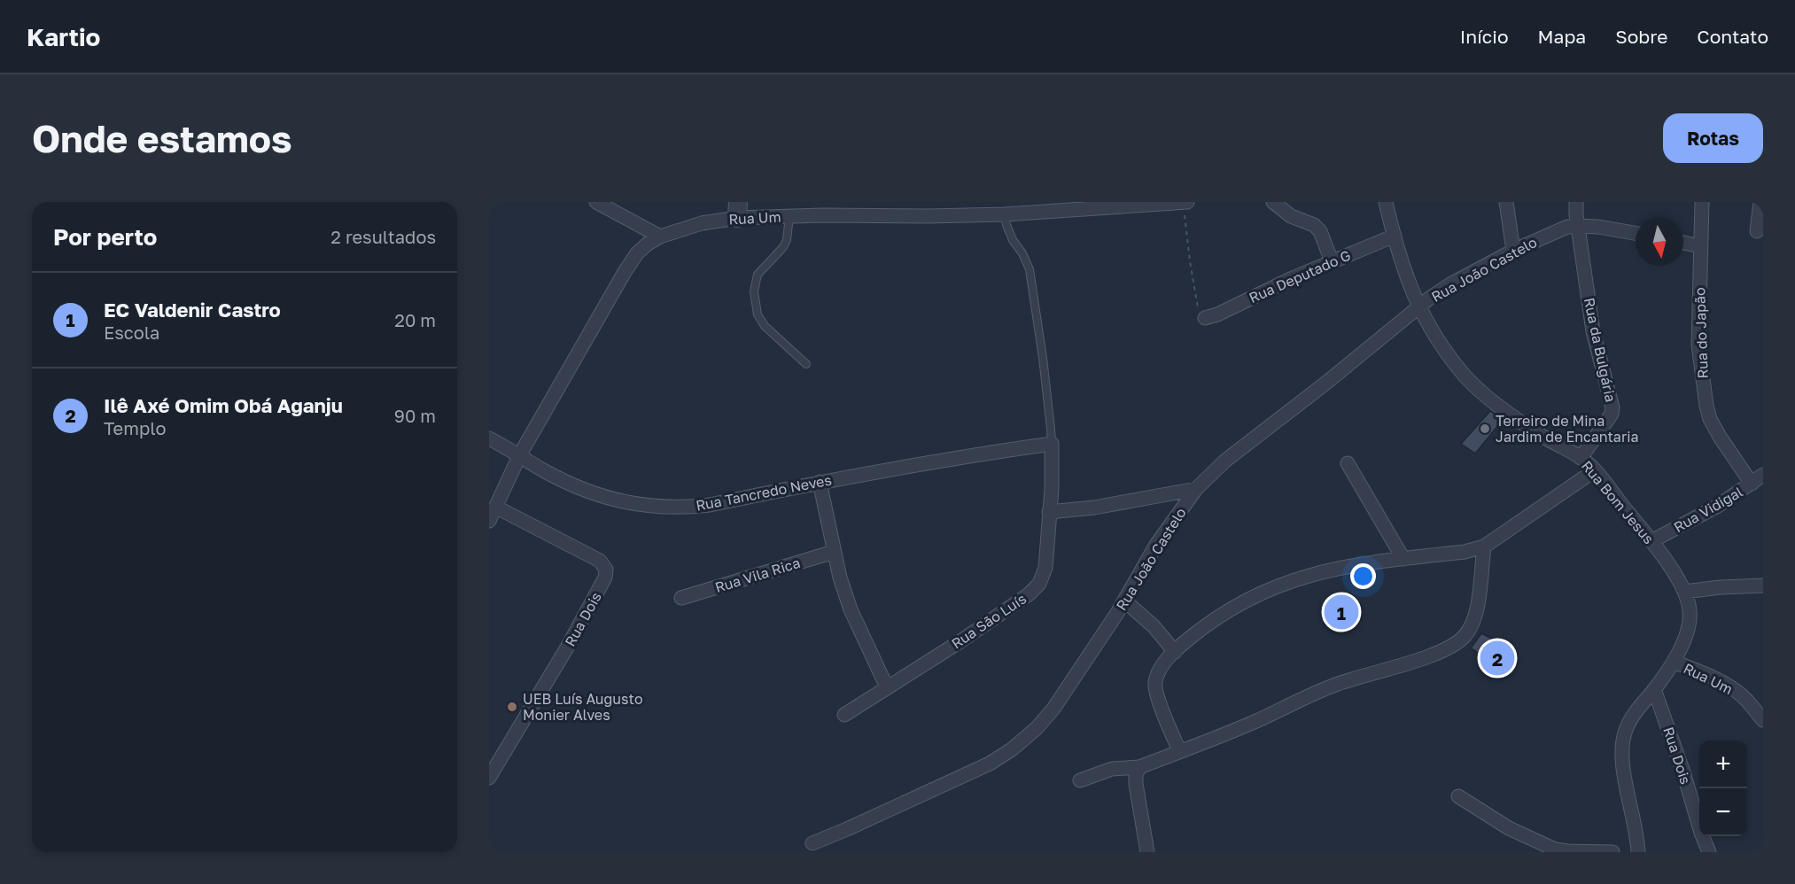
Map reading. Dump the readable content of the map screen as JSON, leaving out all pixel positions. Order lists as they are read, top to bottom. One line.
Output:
{"streets":{"street":["Rua Um","Rua João Castelo","Rua Deputado G","Rua do Japão","Rua da Bulgária","Rua Tancredo Neves","Rua Bom Jesus","Rua Vidigal","Rua Vila Rica","Rua Dois","Rua São Luís"]},"crossings":[["Rua Um","Rua Tancredo Neves"],["Rua Um","Rua Bom Jesus"],["Rua Um","Rua Dois"],["Rua João Castelo","Rua da Bulgária"],["Rua João Castelo","Rua Bom Jesus"],["Rua Deputado G","Rua Bom Jesus"],["Rua do Japão","Rua Vidigal"],["Rua da Bulgária","Rua Bom Jesus"],["Rua Tancredo Neves","Rua São Luís"],["Rua Bom Jesus","Rua Vidigal"],["Rua Bom Jesus","Rua Dois"]],"places":["Terreiro de Mina Jardim de Encantaria","UEB Luís Augusto Monier Alves"],"north":"bottom","page":{"header":"Kartio","nav":["Início","Mapa","Sobre","Contato"],"buttons":"Rotas","title":"Onde estamos","heading":["Por perto","2 resultados"],"list":[{"mark":"1","name":"EC Valdenir Castro","note":"Escola","value":"20 m"},{"mark":"2","name":"Ilê Axé Omim Obá Aganju","note":"Templo","value":"90 m"}],"pins":["1","2"],"map_buttons":["+","−"]}}
